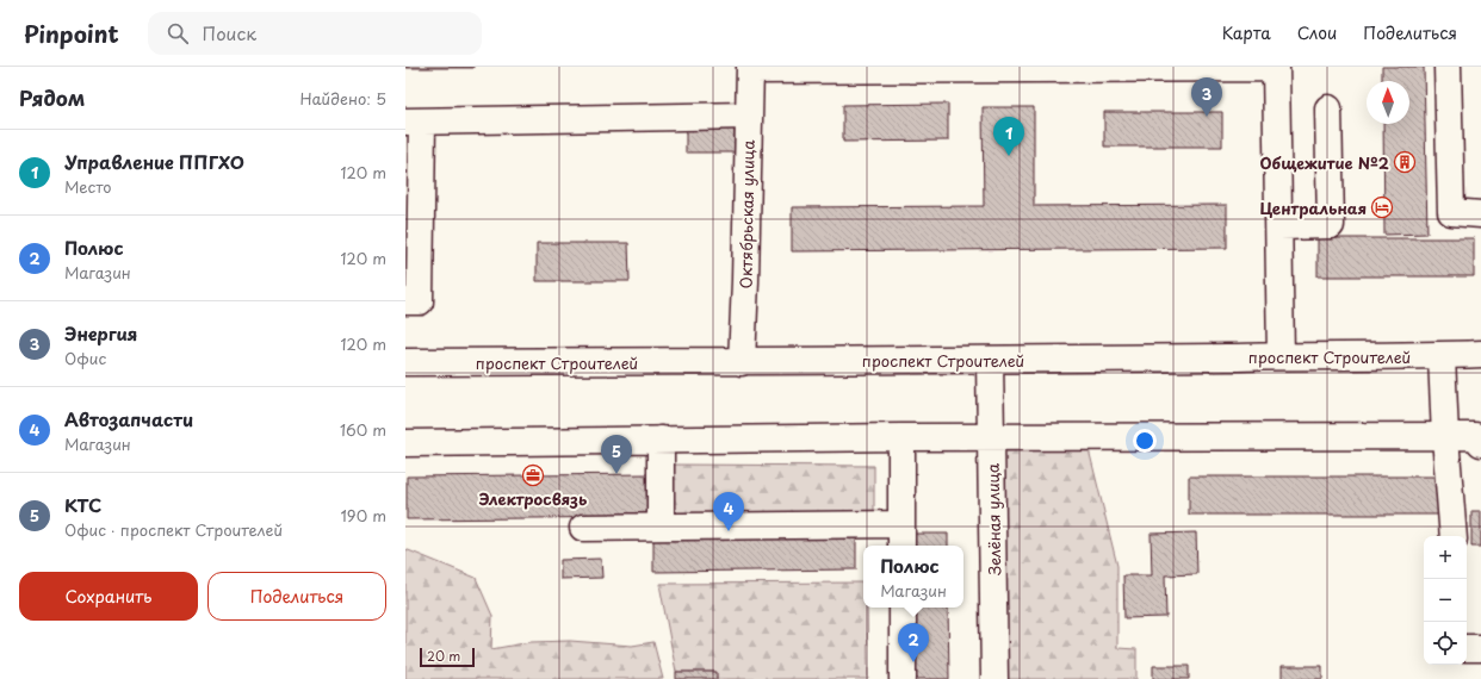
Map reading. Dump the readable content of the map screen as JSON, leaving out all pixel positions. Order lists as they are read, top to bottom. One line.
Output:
{"streets":{"street":["Октябрьская улица","проспект Строителей","Зелёная улица"]},"crossings":[["Октябрьская улица","проспект Строителей"],["проспект Строителей","Зелёная улица"]],"places":{"building":["Общежитие №2"],"hotel":["Центральная"],"office":["Электросвязь"]},"scale_bar":"20 m","north":"top","page":{"header":"Pinpoint","search":"Поиск","nav":["Карта","Слои","Поделиться"],"heading":["Рядом","Найдено: 5"],"pins":["3","1","5","4","2"],"list":[{"mark":"1","name":"Управление ППГХО","note":"Место","value":"120 m"},{"mark":"2","name":"Полюс","note":"Магазин","value":"120 m"},{"mark":"3","name":"Энергия","note":"Офис","value":"120 m"},{"mark":"4","name":"Автозапчасти","note":"Магазин","value":"160 m"},{"mark":"5","name":"КТС","note":"Офис · проспект Строителей","value":"190 m"}],"map_buttons":["+","−"],"popup":["Полюс","Магазин"],"buttons":["Сохранить","Поделиться"],"scale":"20 m"}}
